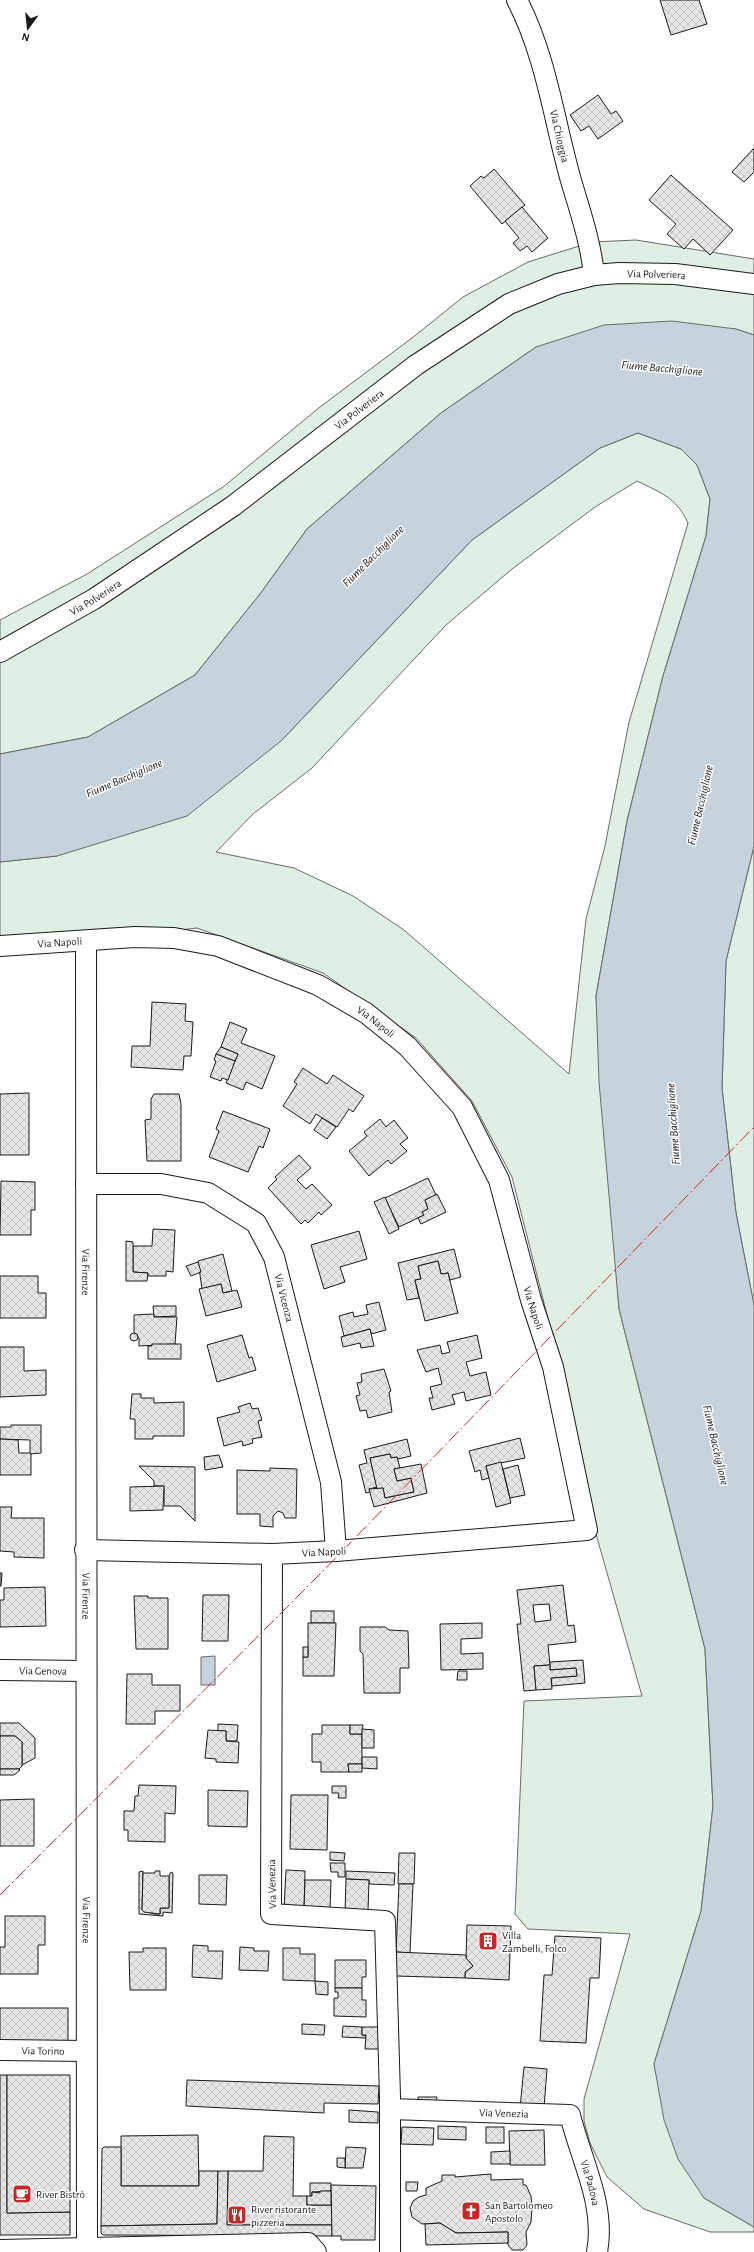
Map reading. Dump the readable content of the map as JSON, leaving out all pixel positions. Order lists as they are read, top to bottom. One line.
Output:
{"streets":{"street":["Via Chioggia","Via Polveriera","Via Napoli","Via Firenze","Via Vicenza","Via Genova","Via Venezia","Via Torino","Via Padova"]},"crossings":[["Via Chioggia","Via Polveriera"],["Via Napoli","Via Firenze"],["Via Napoli","Via Vicenza"],["Via Napoli","Via Venezia"],["Via Firenze","Via Vicenza"],["Via Firenze","Via Genova"],["Via Firenze","Via Torino"],["Via Venezia","Via Padova"]],"water":["Fiume Bacchiglione"],"places":{"building":["Villa Zambelli, Folco"],"cafe":["River Bistrò"],"church":["San Bartolomeo Apostolo"],"restaurant":["River ristorante pizzeria"]},"north":"bottom"}
